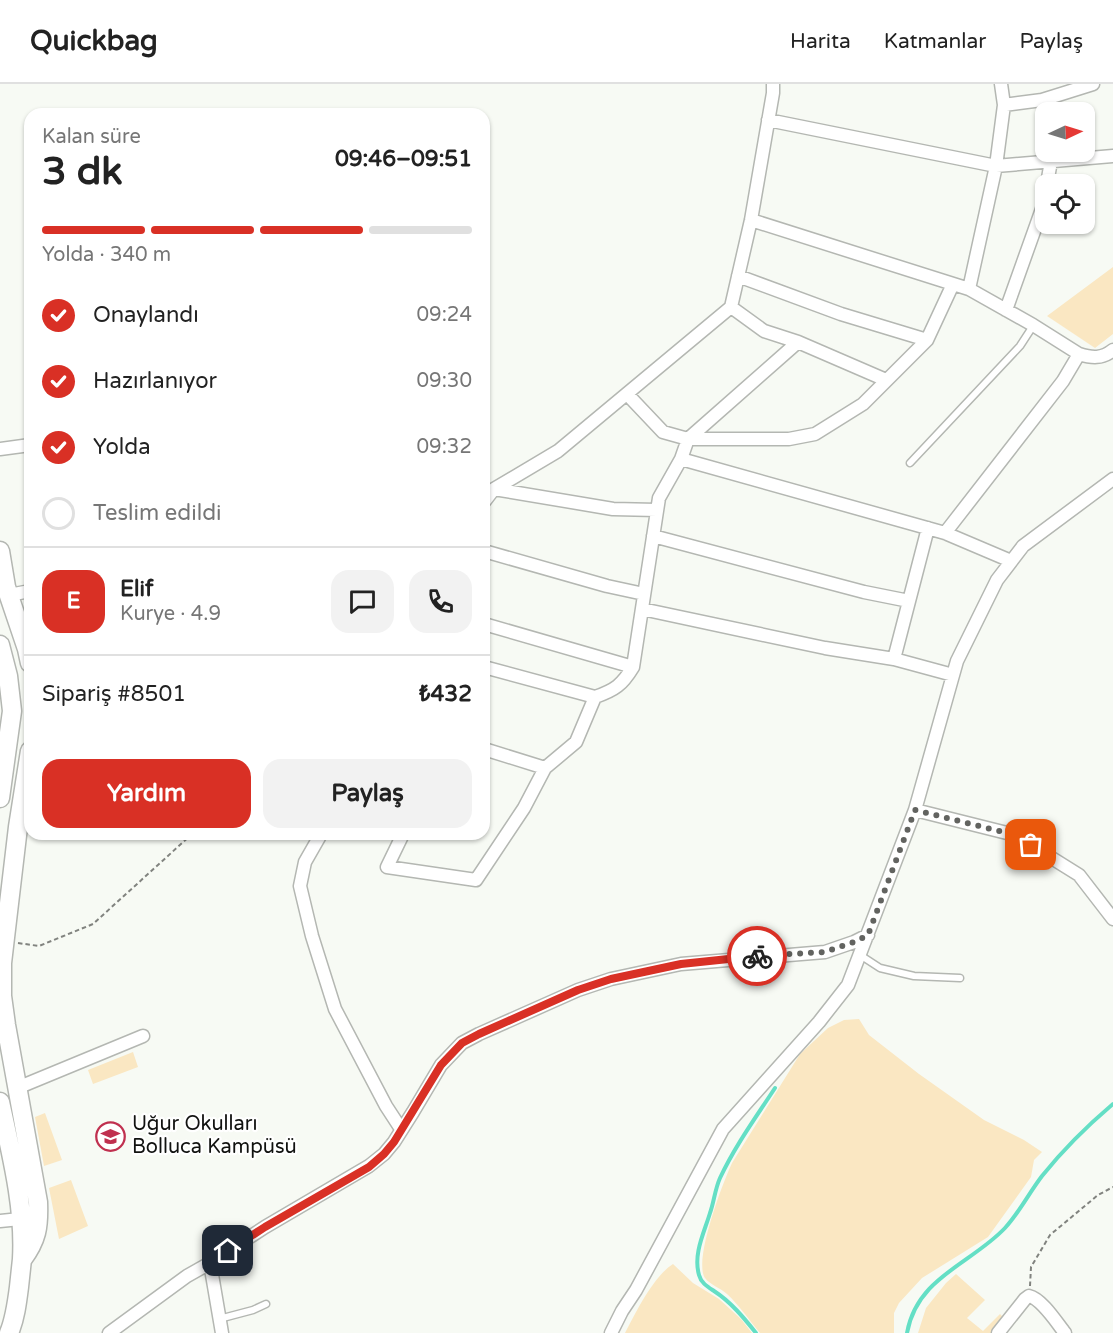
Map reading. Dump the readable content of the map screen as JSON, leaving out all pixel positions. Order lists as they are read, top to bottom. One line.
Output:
{"places":{"school or university":["Uğur Okulları Bolluca Kampüsü"]},"north":"right","page":{"header":"Quickbag","nav":["Harita","Katmanlar","Paylaş"],"heading":["3 dk","Kalan süre","09:46–09:51"],"panel":["Elif","Kurye · 4.9","Sipariş #8501","₺432"],"bar":"Yolda · 340 m","list":[["Onaylandı","09:24"],["Hazırlanıyor","09:30"],["Yolda","09:32"],"Teslim edildi"],"round":"E","buttons":["Yardım","Paylaş"]}}
